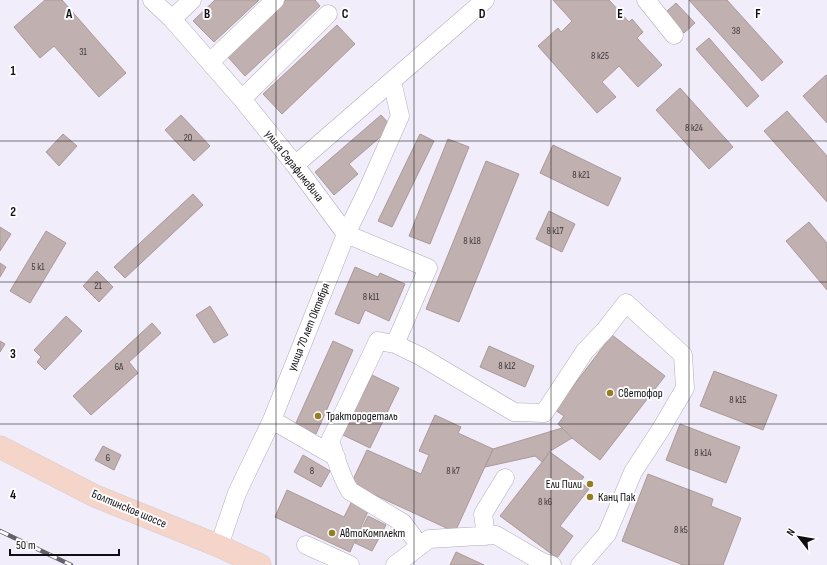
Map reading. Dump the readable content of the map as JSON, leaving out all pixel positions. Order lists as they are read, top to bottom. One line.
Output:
{"streets":{"main road":["Болтинское шоссе"],"street":["улица Серафимовича","улица 70 лет Октября"]},"crossings":[["улица Серафимовича","улица 70 лет Октября"],["улица 70 лет Октября","Болтинское шоссе"]],"places":["Светофор","Трактородеталь","Ели Пили","Канц Пак","АвтоКомплект"],"house_numbers":["38","31","8 к25","8 к24","20","8 к21","8 к17","8 к18","5 к1","21","8 к11","8 к12","6А","8 к15","8 к14","6","8","8 к7","8 к6","8 к5"],"scale_bar":"50 m","north":"top left","grid":{"columns":["A","B","C","D","E","F"],"rows":["1","2","3","4"]}}
